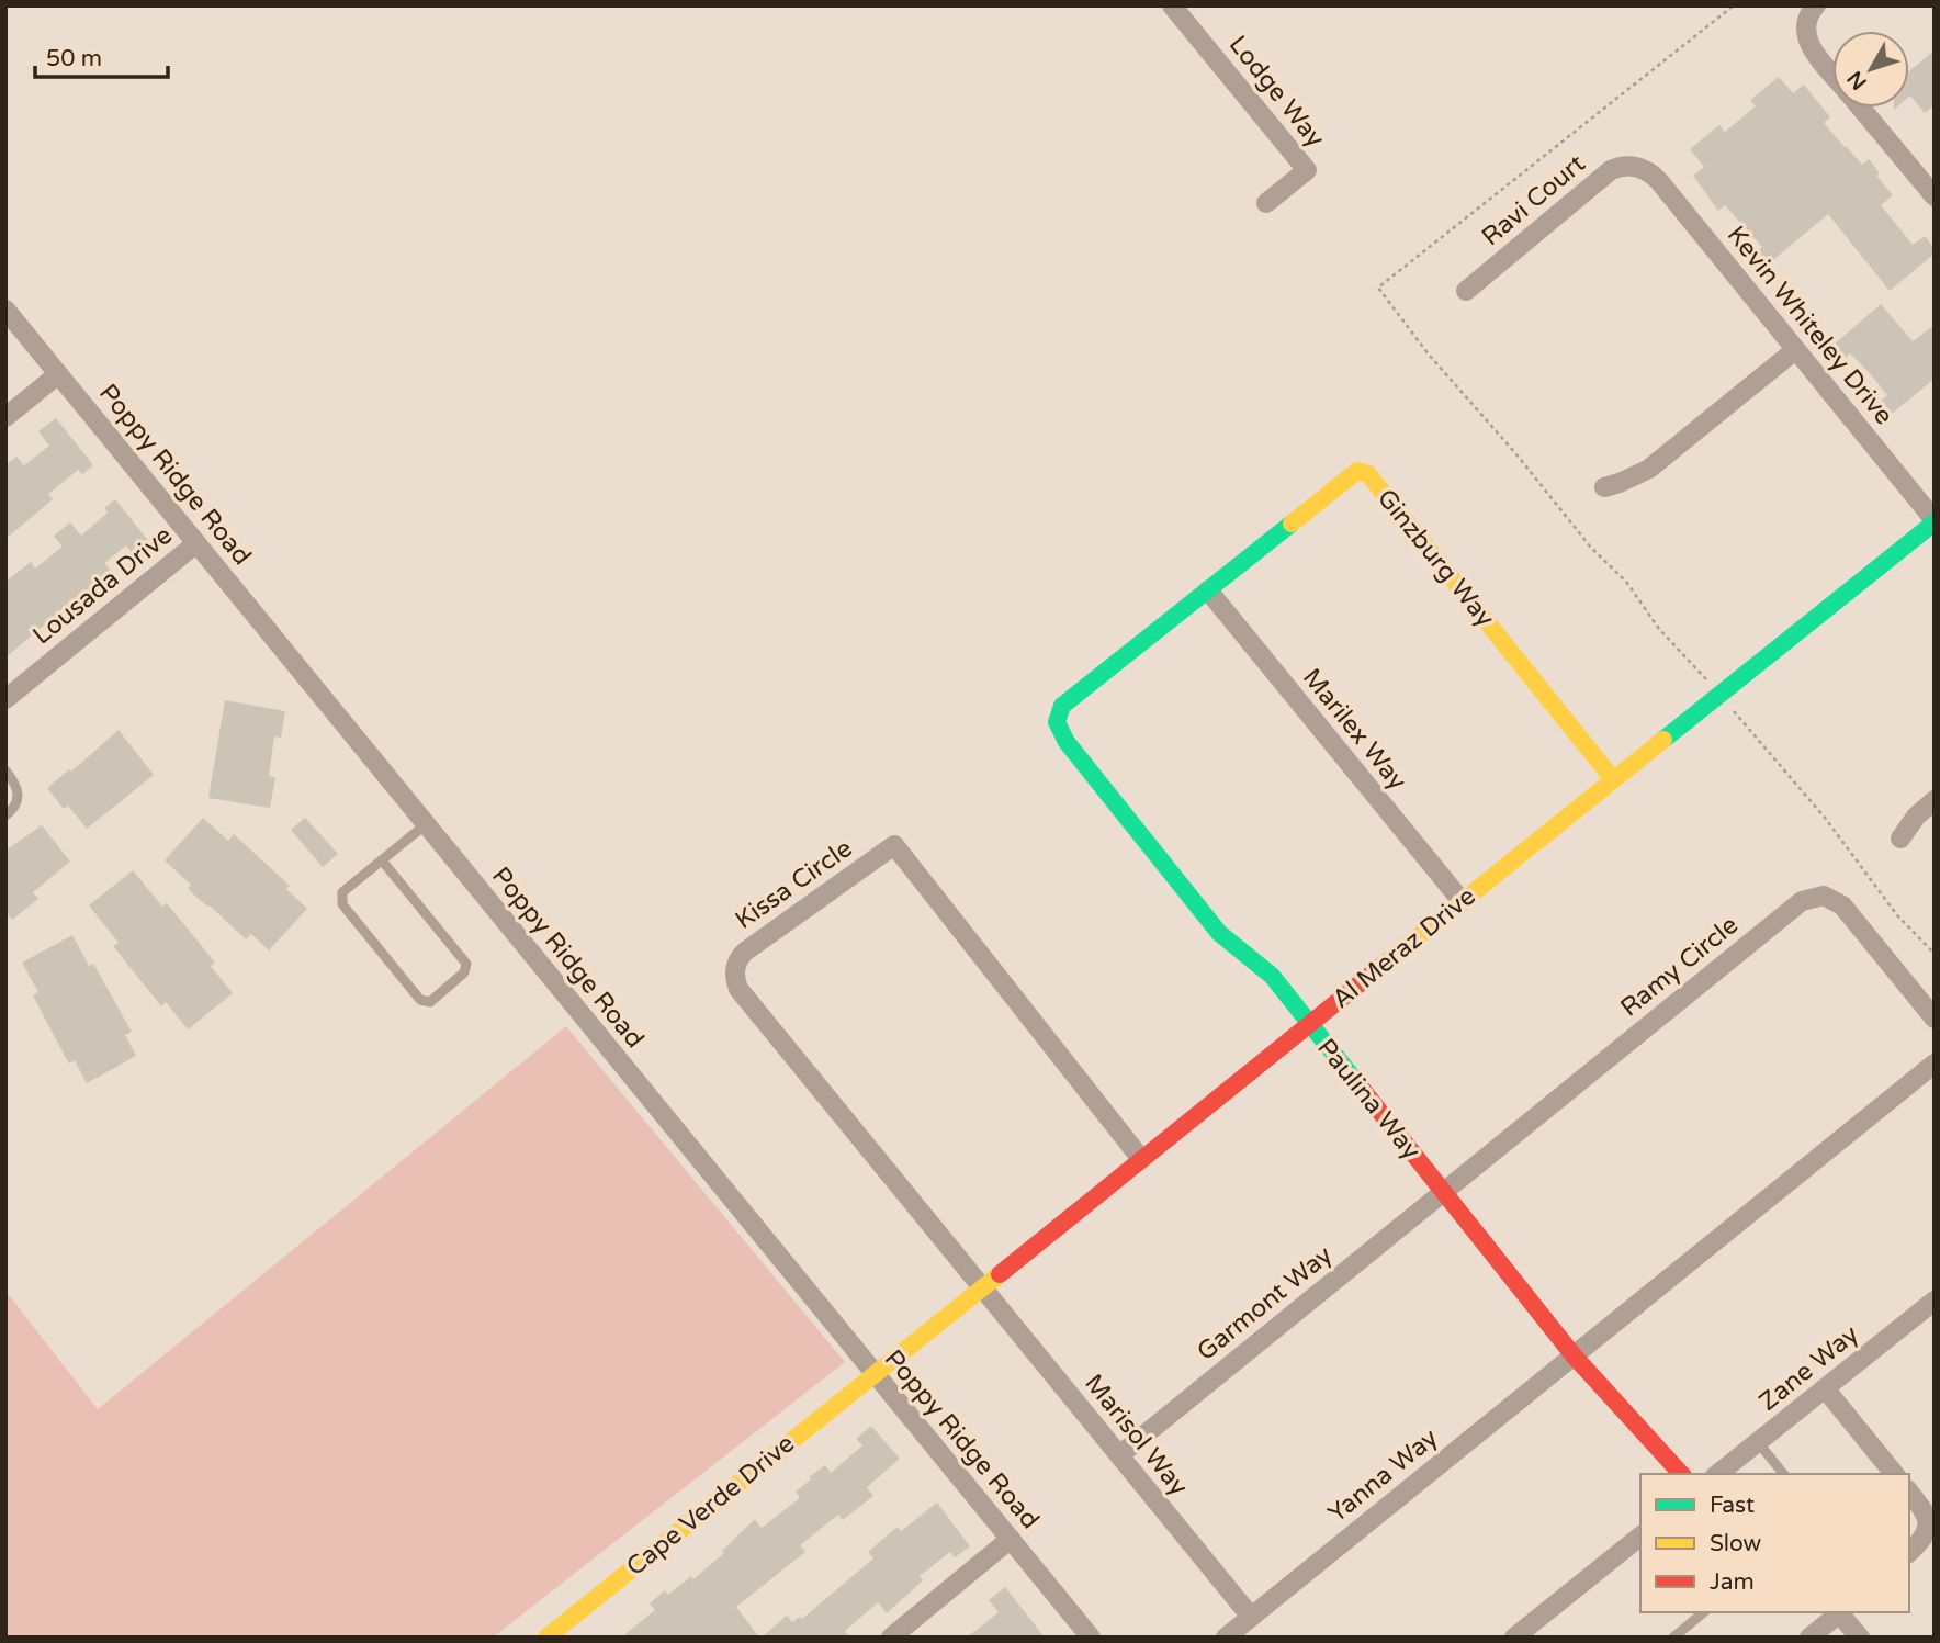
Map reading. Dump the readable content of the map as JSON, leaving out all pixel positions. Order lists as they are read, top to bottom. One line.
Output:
{"streets":{"street":["Lodge Way","Ravi Court","Kevin Whiteley Drive","Poppy Ridge Road","Ginzburg Way","Lousada Drive","Marilex Way","Kissa Circle","Al Meraz Drive","Ramy Circle","Paulina Way","Garmont Way","Zane Way","Marisol Way","Yanna Way","Cape Verde Drive"]},"crossings":[["Ravi Court","Kevin Whiteley Drive"],["Kevin Whiteley Drive","Al Meraz Drive"],["Poppy Ridge Road","Lousada Drive"],["Poppy Ridge Road","Al Meraz Drive"],["Poppy Ridge Road","Cape Verde Drive"],["Ginzburg Way","Marilex Way"],["Ginzburg Way","Al Meraz Drive"],["Ginzburg Way","Paulina Way"],["Marilex Way","Al Meraz Drive"],["Kissa Circle","Al Meraz Drive"],["Kissa Circle","Marisol Way"],["Al Meraz Drive","Paulina Way"],["Al Meraz Drive","Marisol Way"],["Al Meraz Drive","Cape Verde Drive"],["Ramy Circle","Paulina Way"],["Ramy Circle","Garmont Way"],["Paulina Way","Garmont Way"],["Paulina Way","Yanna Way"],["Garmont Way","Marisol Way"],["Marisol Way","Yanna Way"]],"legend":["Fast","Slow","Jam"],"scale_bar":"50 m","north":"bottom left"}
